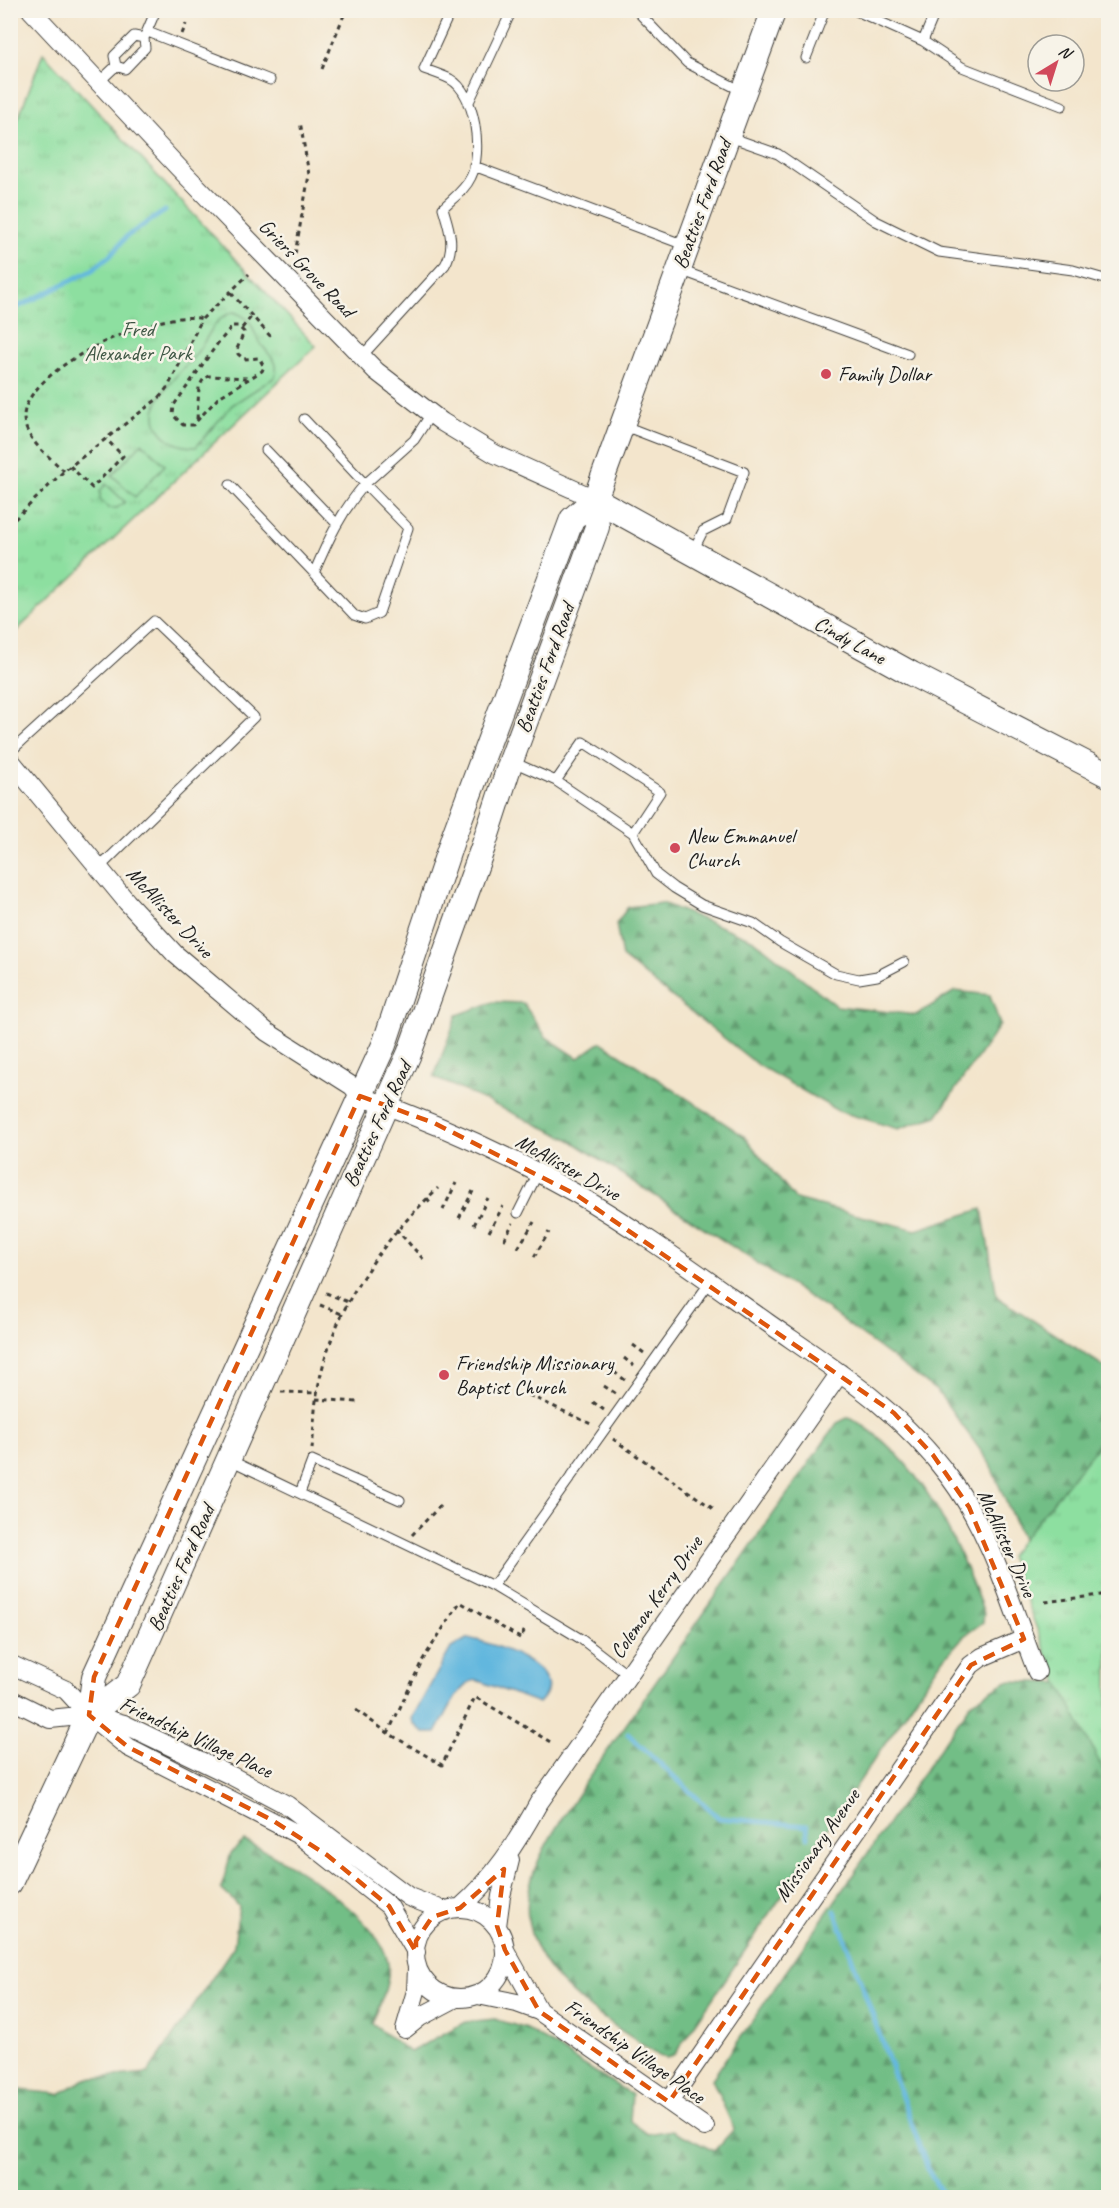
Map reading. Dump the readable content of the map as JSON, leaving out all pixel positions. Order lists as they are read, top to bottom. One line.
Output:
{"streets":{"main road":["Beatties Ford Road","Cindy Lane"],"street":["Griers Grove Road","McAllister Drive","Colemon Kerry Drive","Friendship Village Place","Missionary Avenue"]},"crossings":[["Beatties Ford Road","Griers Grove Road"],["Beatties Ford Road","Cindy Lane"],["Beatties Ford Road","McAllister Drive"],["Beatties Ford Road","Friendship Village Place"],["Griers Grove Road","Cindy Lane"],["McAllister Drive","Colemon Kerry Drive"],["McAllister Drive","Missionary Avenue"],["Colemon Kerry Drive","Friendship Village Place"],["Friendship Village Place","Missionary Avenue"]],"parks":["Fred Alexander Park"],"places":["Family Dollar","New Emmanuel Church","Friendship Missionary Baptist Church"],"north":"top right"}
